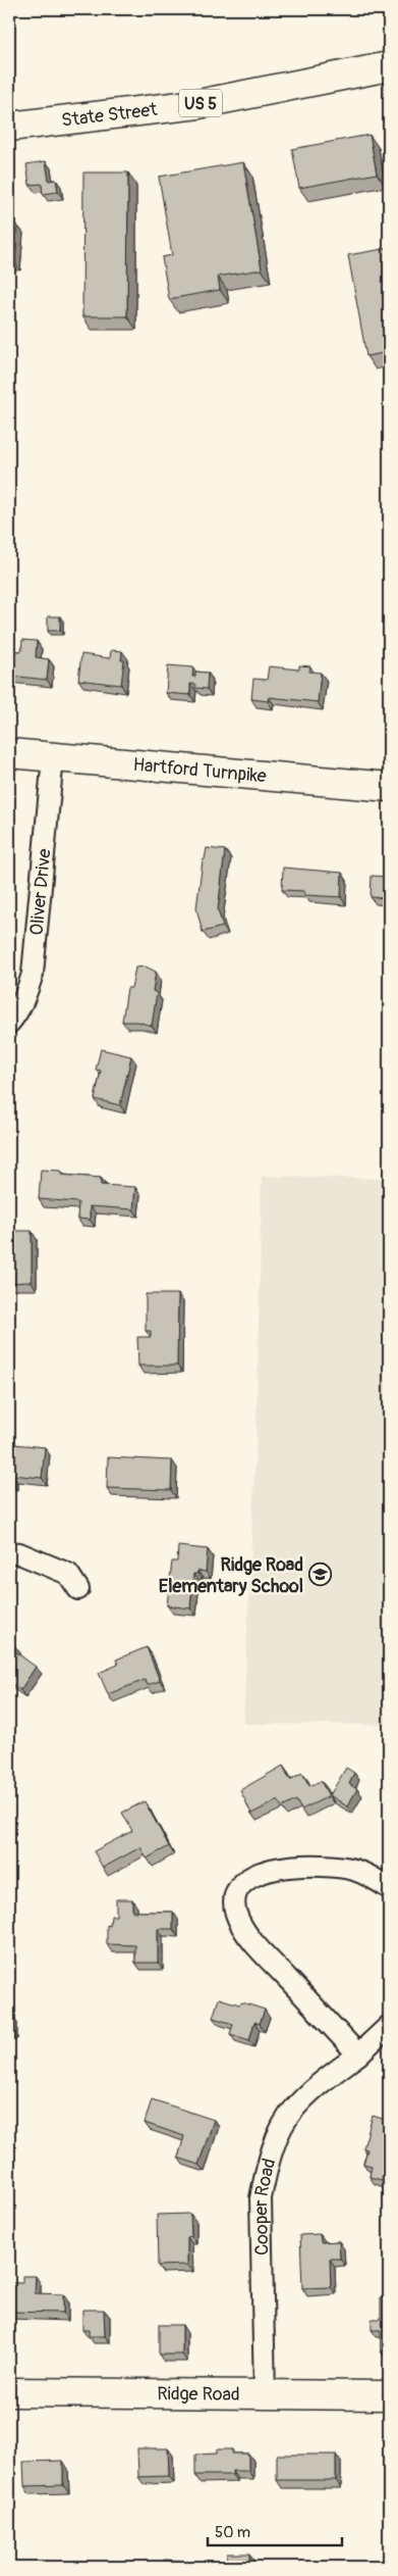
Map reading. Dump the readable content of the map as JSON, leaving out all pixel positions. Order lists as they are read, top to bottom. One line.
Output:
{"streets":{"main road":["US 5","State Street","Hartford Turnpike","Ridge Road"],"street":["Oliver Drive","Cooper Road"]},"crossings":[["Hartford Turnpike","Oliver Drive"],["Cooper Road","Ridge Road"]],"places":{"school or university":["Ridge Road Elementary School"]},"scale_bar":"50 m"}
